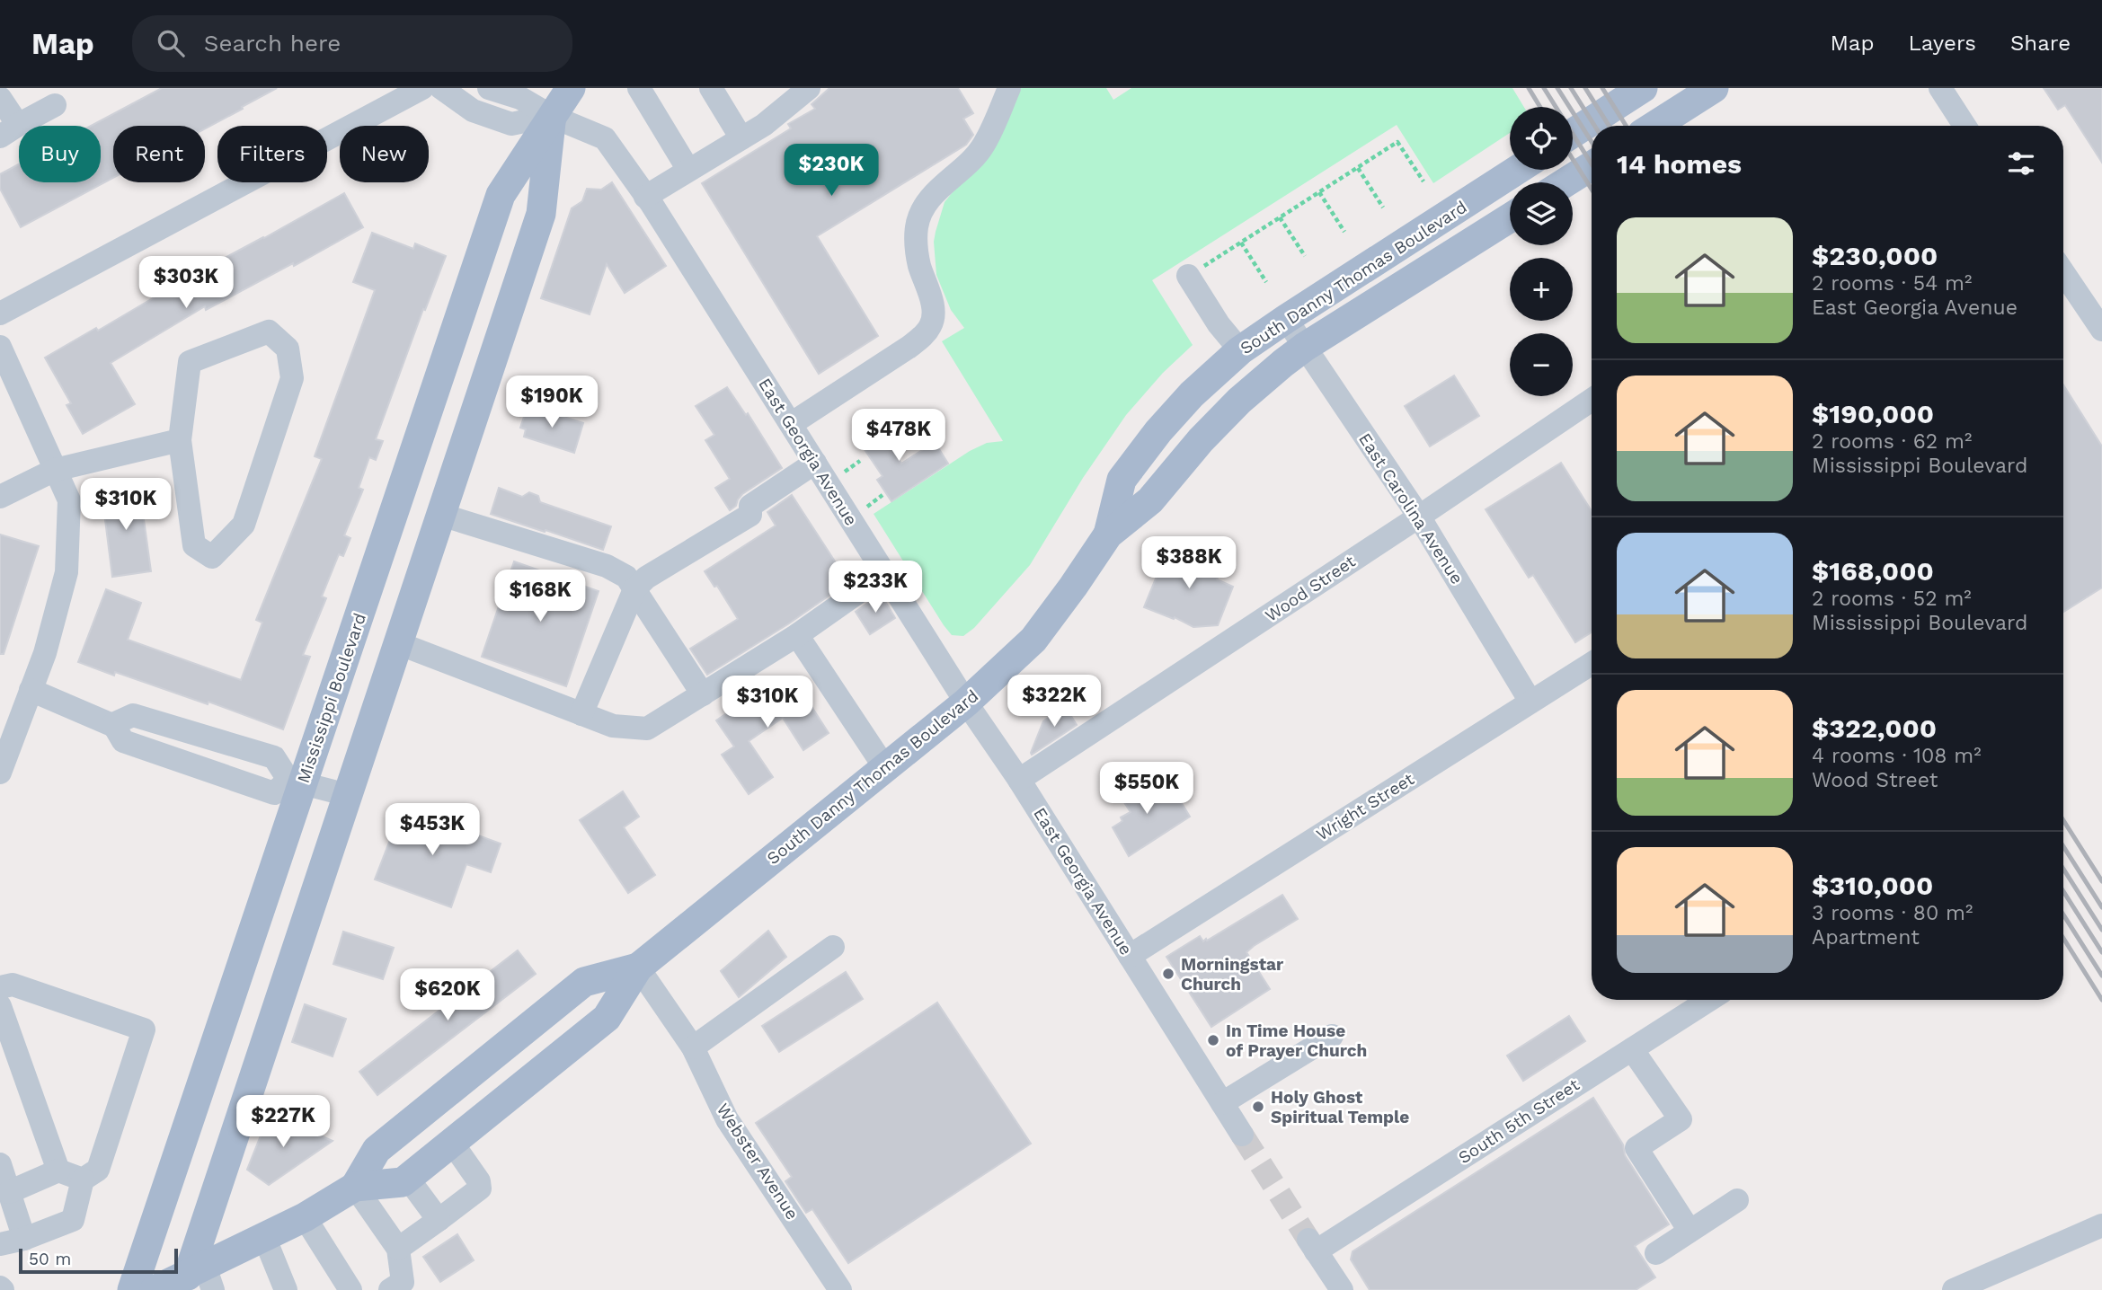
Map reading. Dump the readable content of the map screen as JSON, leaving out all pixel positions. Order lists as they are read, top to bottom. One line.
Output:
{"streets":{"main road":["South Danny Thomas Boulevard","Mississippi Boulevard"],"street":["East Georgia Avenue","East Carolina Avenue","Wood Street","Wright Street","South 5th Street","Webster Avenue"]},"crossings":[["South Danny Thomas Boulevard","East Georgia Avenue"],["South Danny Thomas Boulevard","East Carolina Avenue"],["South Danny Thomas Boulevard","Mississippi Boulevard"],["South Danny Thomas Boulevard","Webster Avenue"],["East Georgia Avenue","Wood Street"],["East Georgia Avenue","Mississippi Boulevard"],["East Georgia Avenue","Wright Street"],["East Carolina Avenue","Wood Street"],["East Carolina Avenue","Wright Street"]],"places":["Morningstar Church","In Time House of Prayer Church","Holy Ghost Spiritual Temple"],"scale_bar":"50 m","page":{"header":"Map","search":"Search here","nav":["Map","Layers","Share"],"map_buttons":["+","−"],"chip":["Buy","Rent","Filters","New"],"heading":"14 homes","price":["$230K","$303K","$190K","$478K","$310K","$388K","$233K","$168K","$322K","$310K","$550K","$453K","$620K","$227K"],"list":[{"name":"$230,000","note":"2 rooms · 54 m² · East Georgia Avenue"},{"name":"$190,000","note":"2 rooms · 62 m² · Mississippi Boulevard"},{"name":"$168,000","note":"2 rooms · 52 m² · Mississippi Boulevard"},{"name":"$322,000","note":"4 rooms · 108 m² · Wood Street"},{"name":"$310,000","note":"3 rooms · 80 m² · Apartment"}],"scale":"50 m"}}
